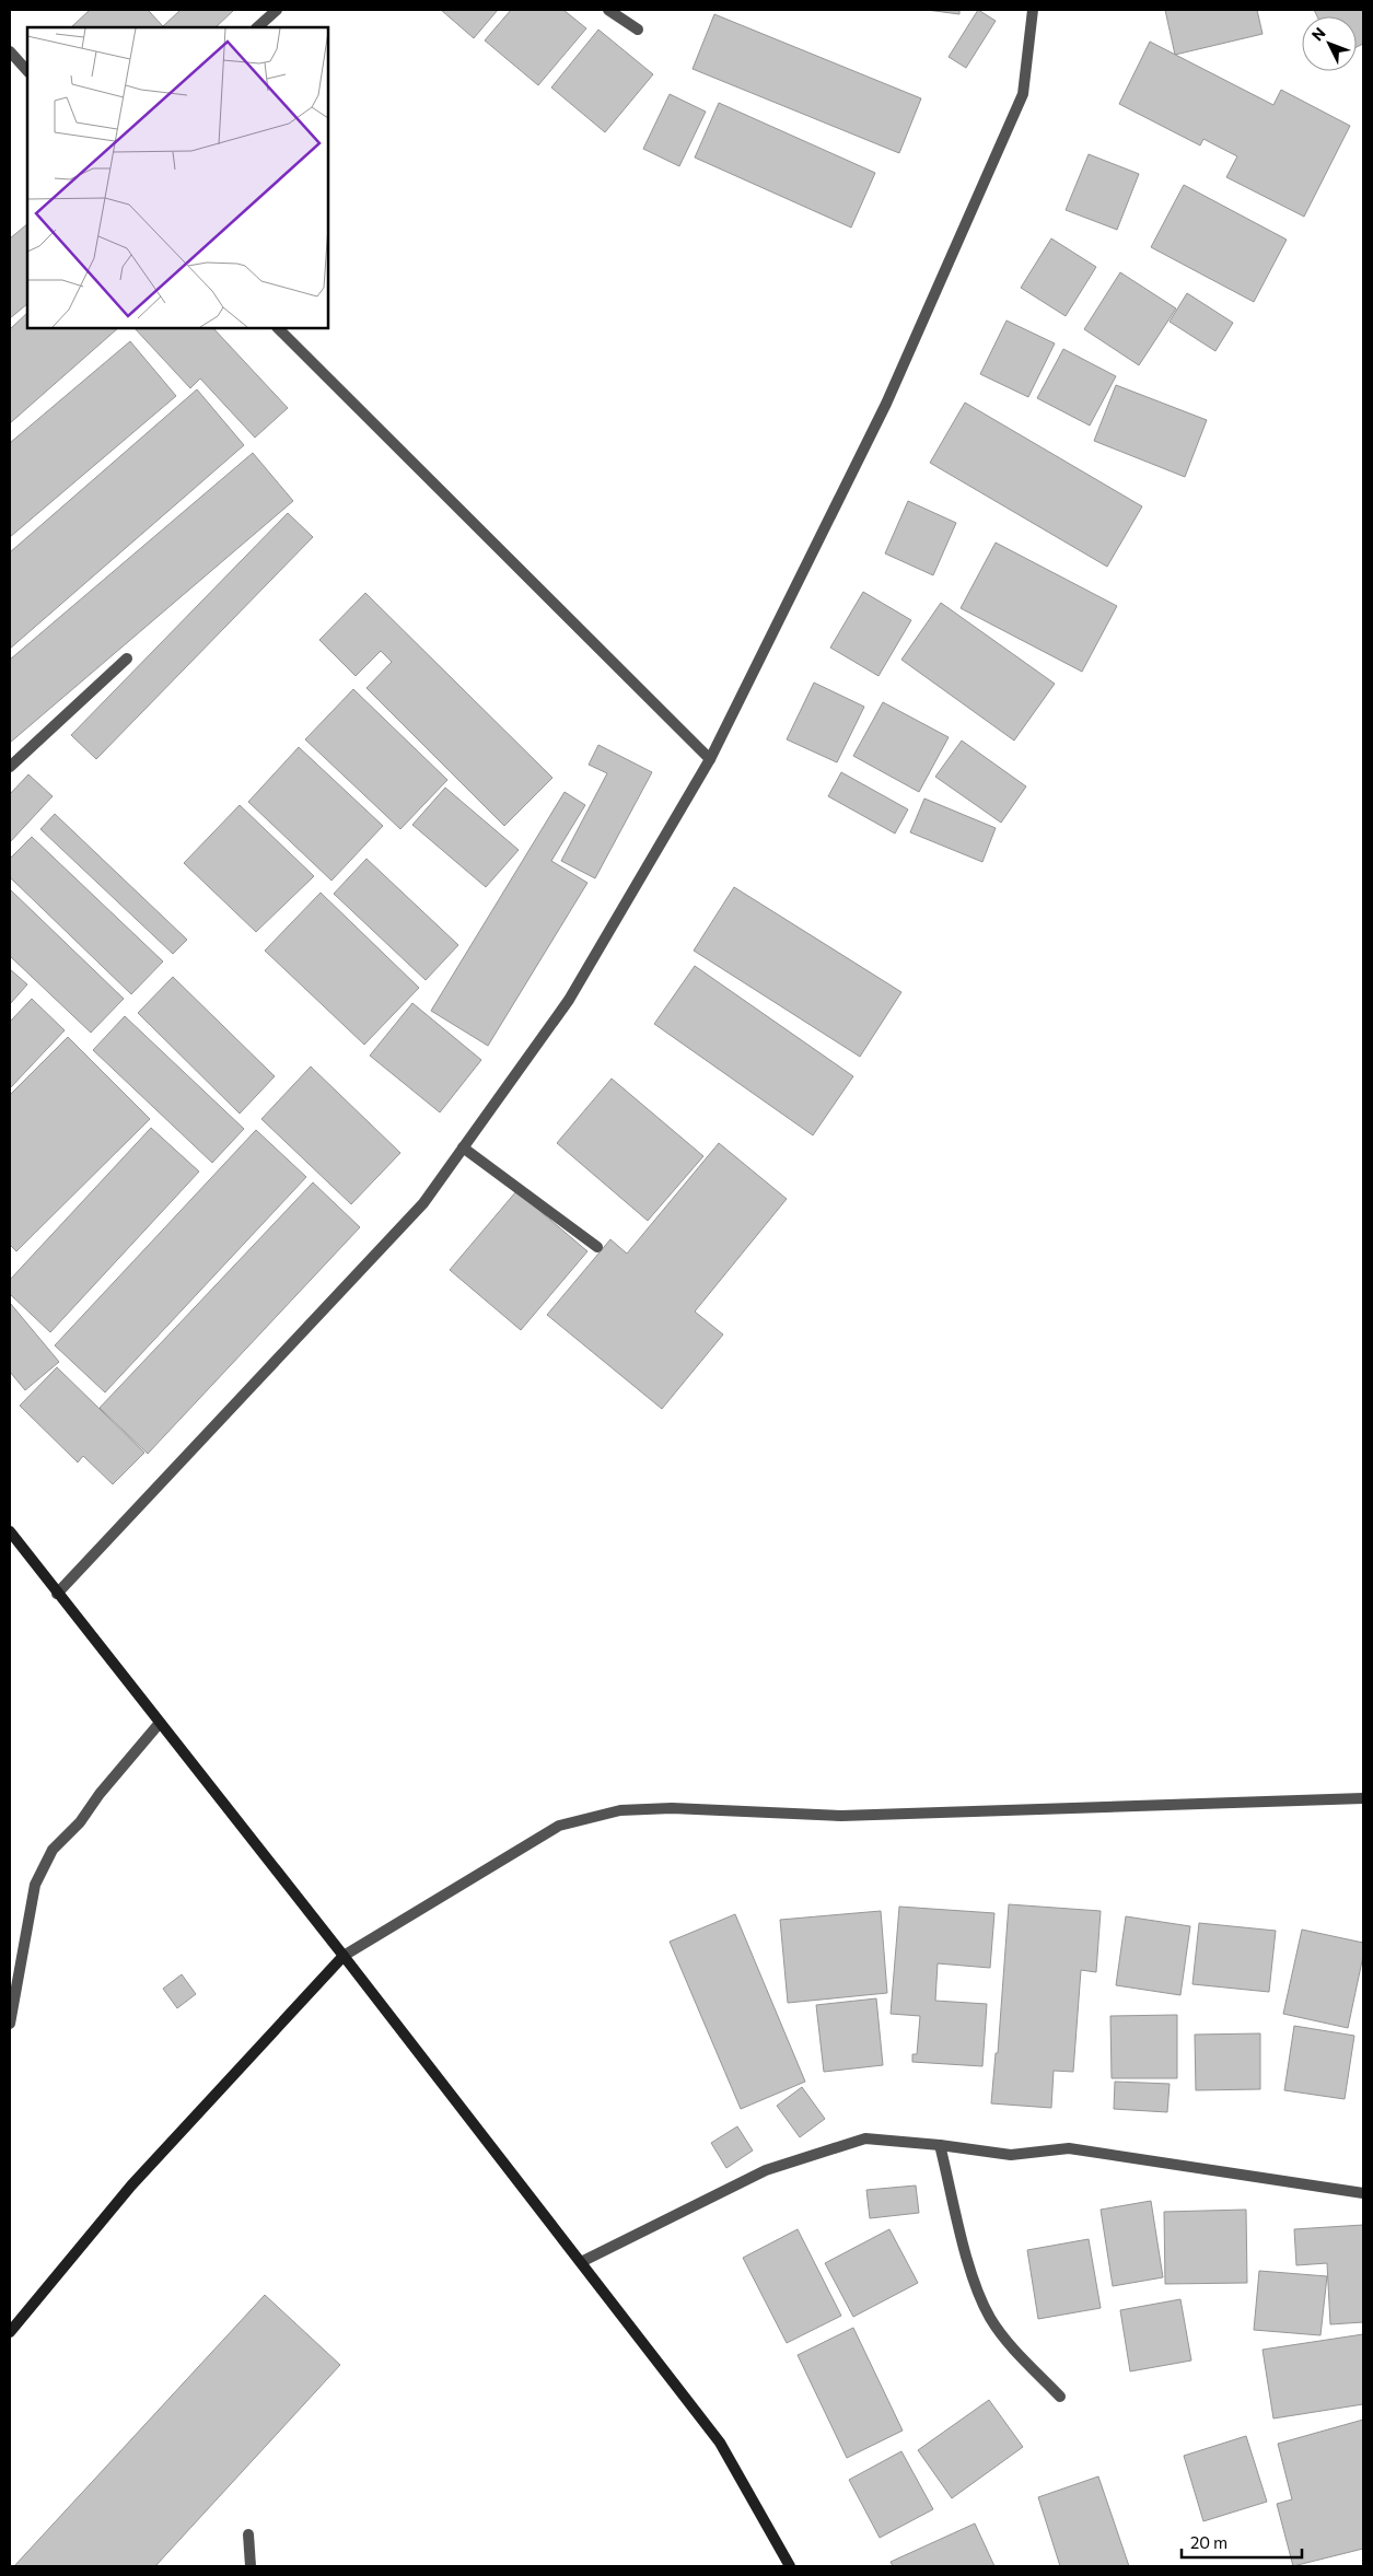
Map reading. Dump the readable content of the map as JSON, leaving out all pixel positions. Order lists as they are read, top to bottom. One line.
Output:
{"scale_bar":"20 m","north":"top left"}
